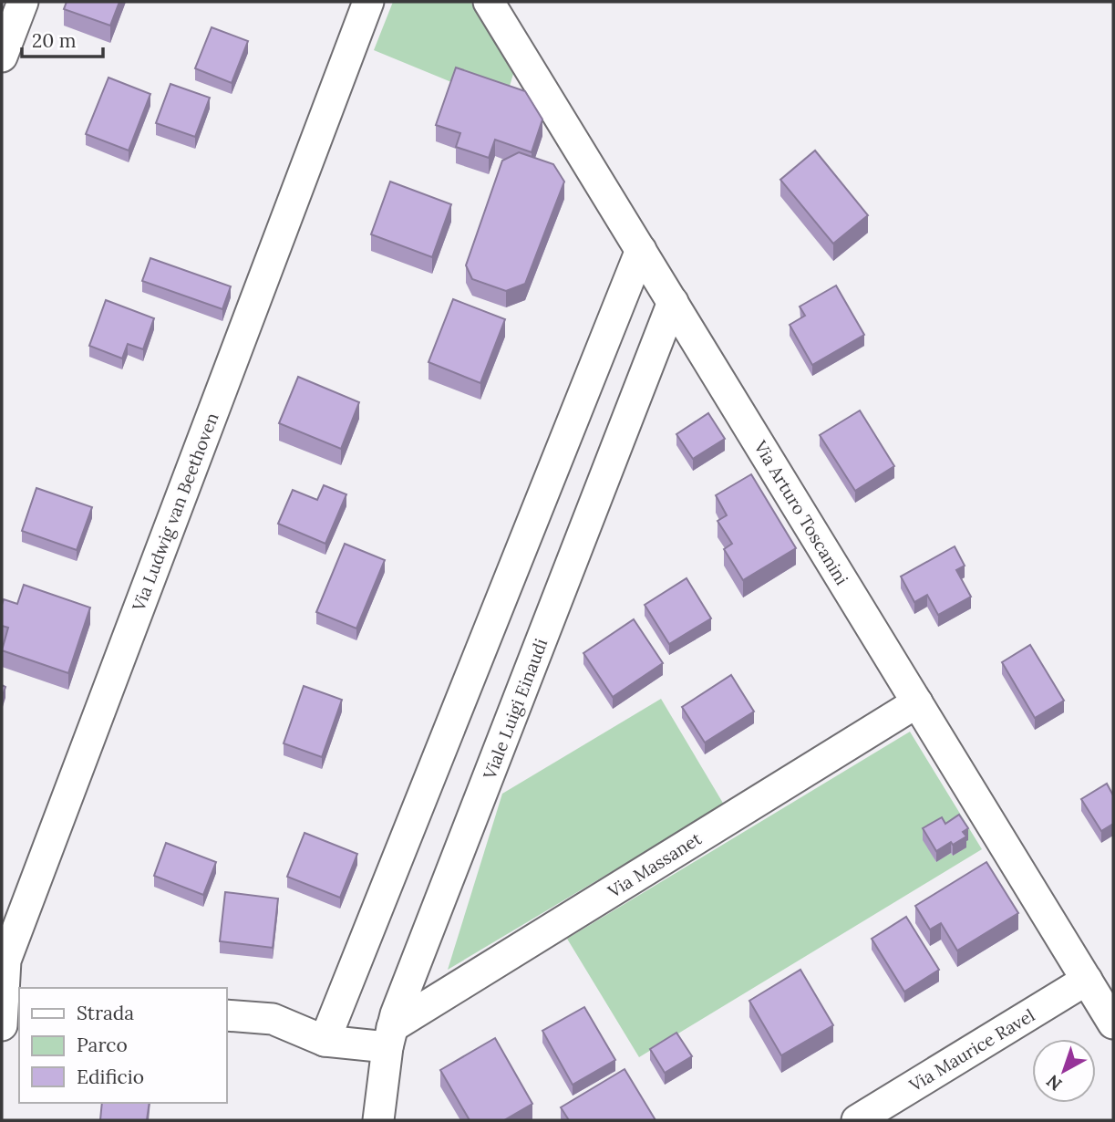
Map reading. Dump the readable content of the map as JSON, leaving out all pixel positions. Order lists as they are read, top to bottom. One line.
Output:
{"streets":{"street":["Via Ludwig van Beethoven","Via Arturo Toscanini","Viale Luigi Einaudi","Via Massanet","Via Maurice Ravel"]},"crossings":[["Via Arturo Toscanini","Viale Luigi Einaudi"],["Via Arturo Toscanini","Via Massanet"],["Via Arturo Toscanini","Via Maurice Ravel"],["Viale Luigi Einaudi","Via Massanet"]],"legend":["Strada","Parco","Edificio"],"scale_bar":"20 m","north":"bottom left"}
